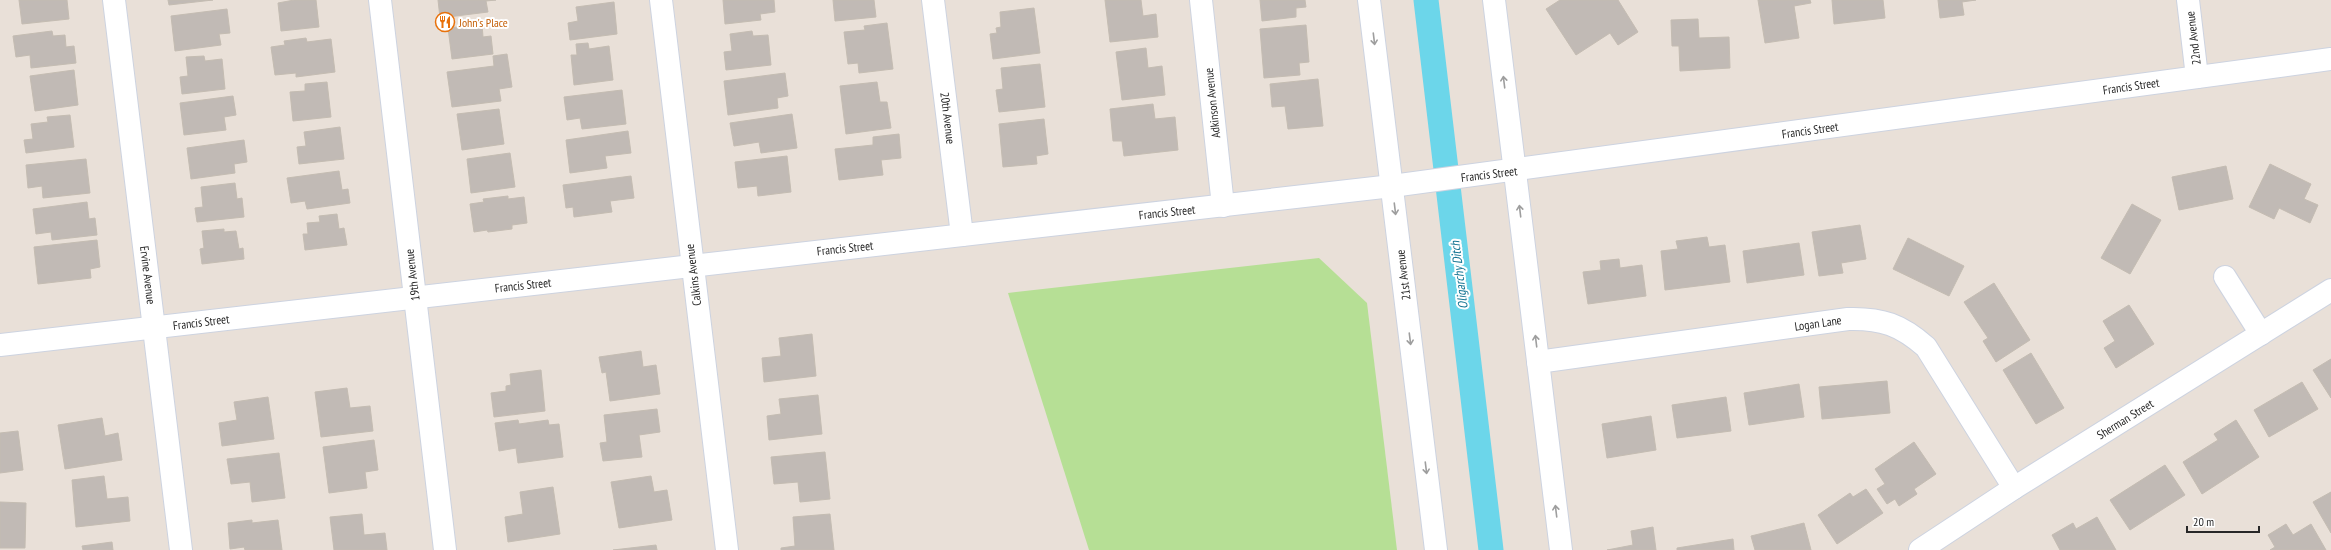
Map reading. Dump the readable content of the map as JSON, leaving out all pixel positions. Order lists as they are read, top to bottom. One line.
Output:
{"streets":{"street":["22nd Avenue","Francis Street","Adkinson Avenue","20th Avenue","Ervine Avenue","19th Avenue","Calkins Avenue","21st Avenue","Logan Lane","Sherman Street"]},"crossings":[["22nd Avenue","Francis Street"],["Francis Street","Adkinson Avenue"],["Francis Street","20th Avenue"],["Francis Street","Ervine Avenue"],["Francis Street","19th Avenue"],["Francis Street","Calkins Avenue"],["Francis Street","21st Avenue"],["Logan Lane","Sherman Street"]],"water":["Oligarchy Ditch"],"places":{"restaurant":["John's Place"]},"scale_bar":"20 m"}
